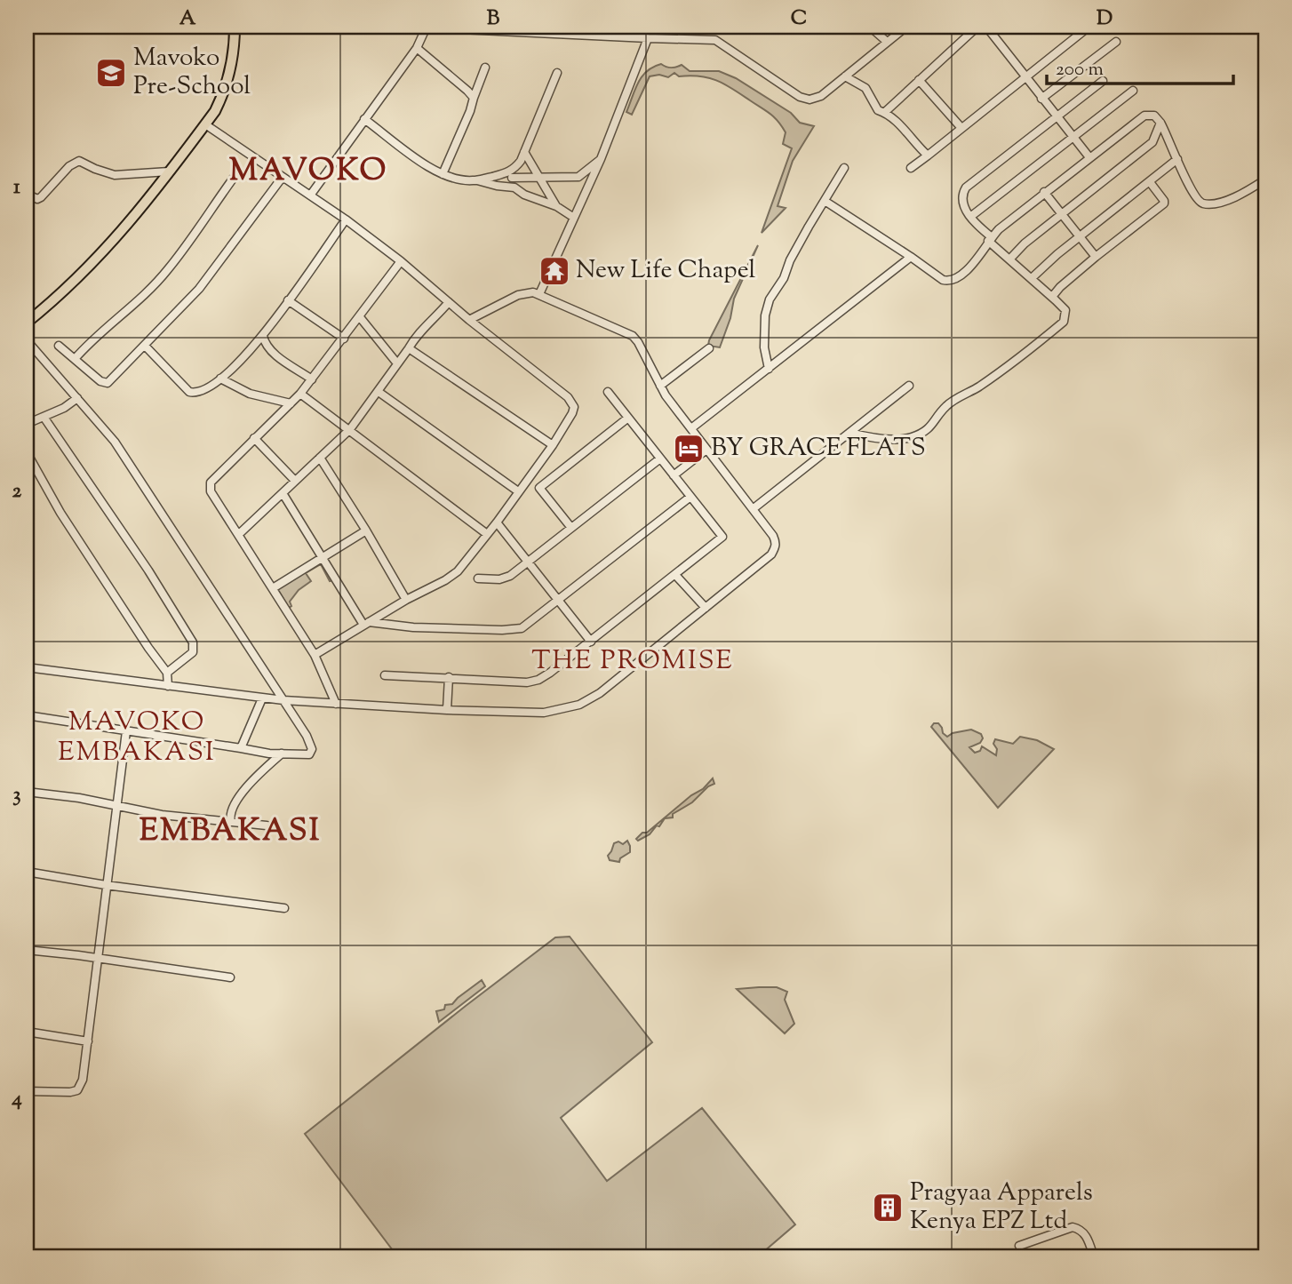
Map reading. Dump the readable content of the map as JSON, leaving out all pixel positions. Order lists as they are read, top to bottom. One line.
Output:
{"districts":["MAVOKO","THE PROMISE","MAVOKO EMBAKASI","EMBAKASI"],"places":{"school or university":["Mavoko Pre-School"],"temple":["New Life Chapel"],"hotel":["BY GRACE FLATS"],"building":["Pragyaa Apparels Kenya EPZ Ltd"]},"scale_bar":"200 m","grid":{"columns":["A","B","C","D"],"rows":["1","2","3","4"]}}
